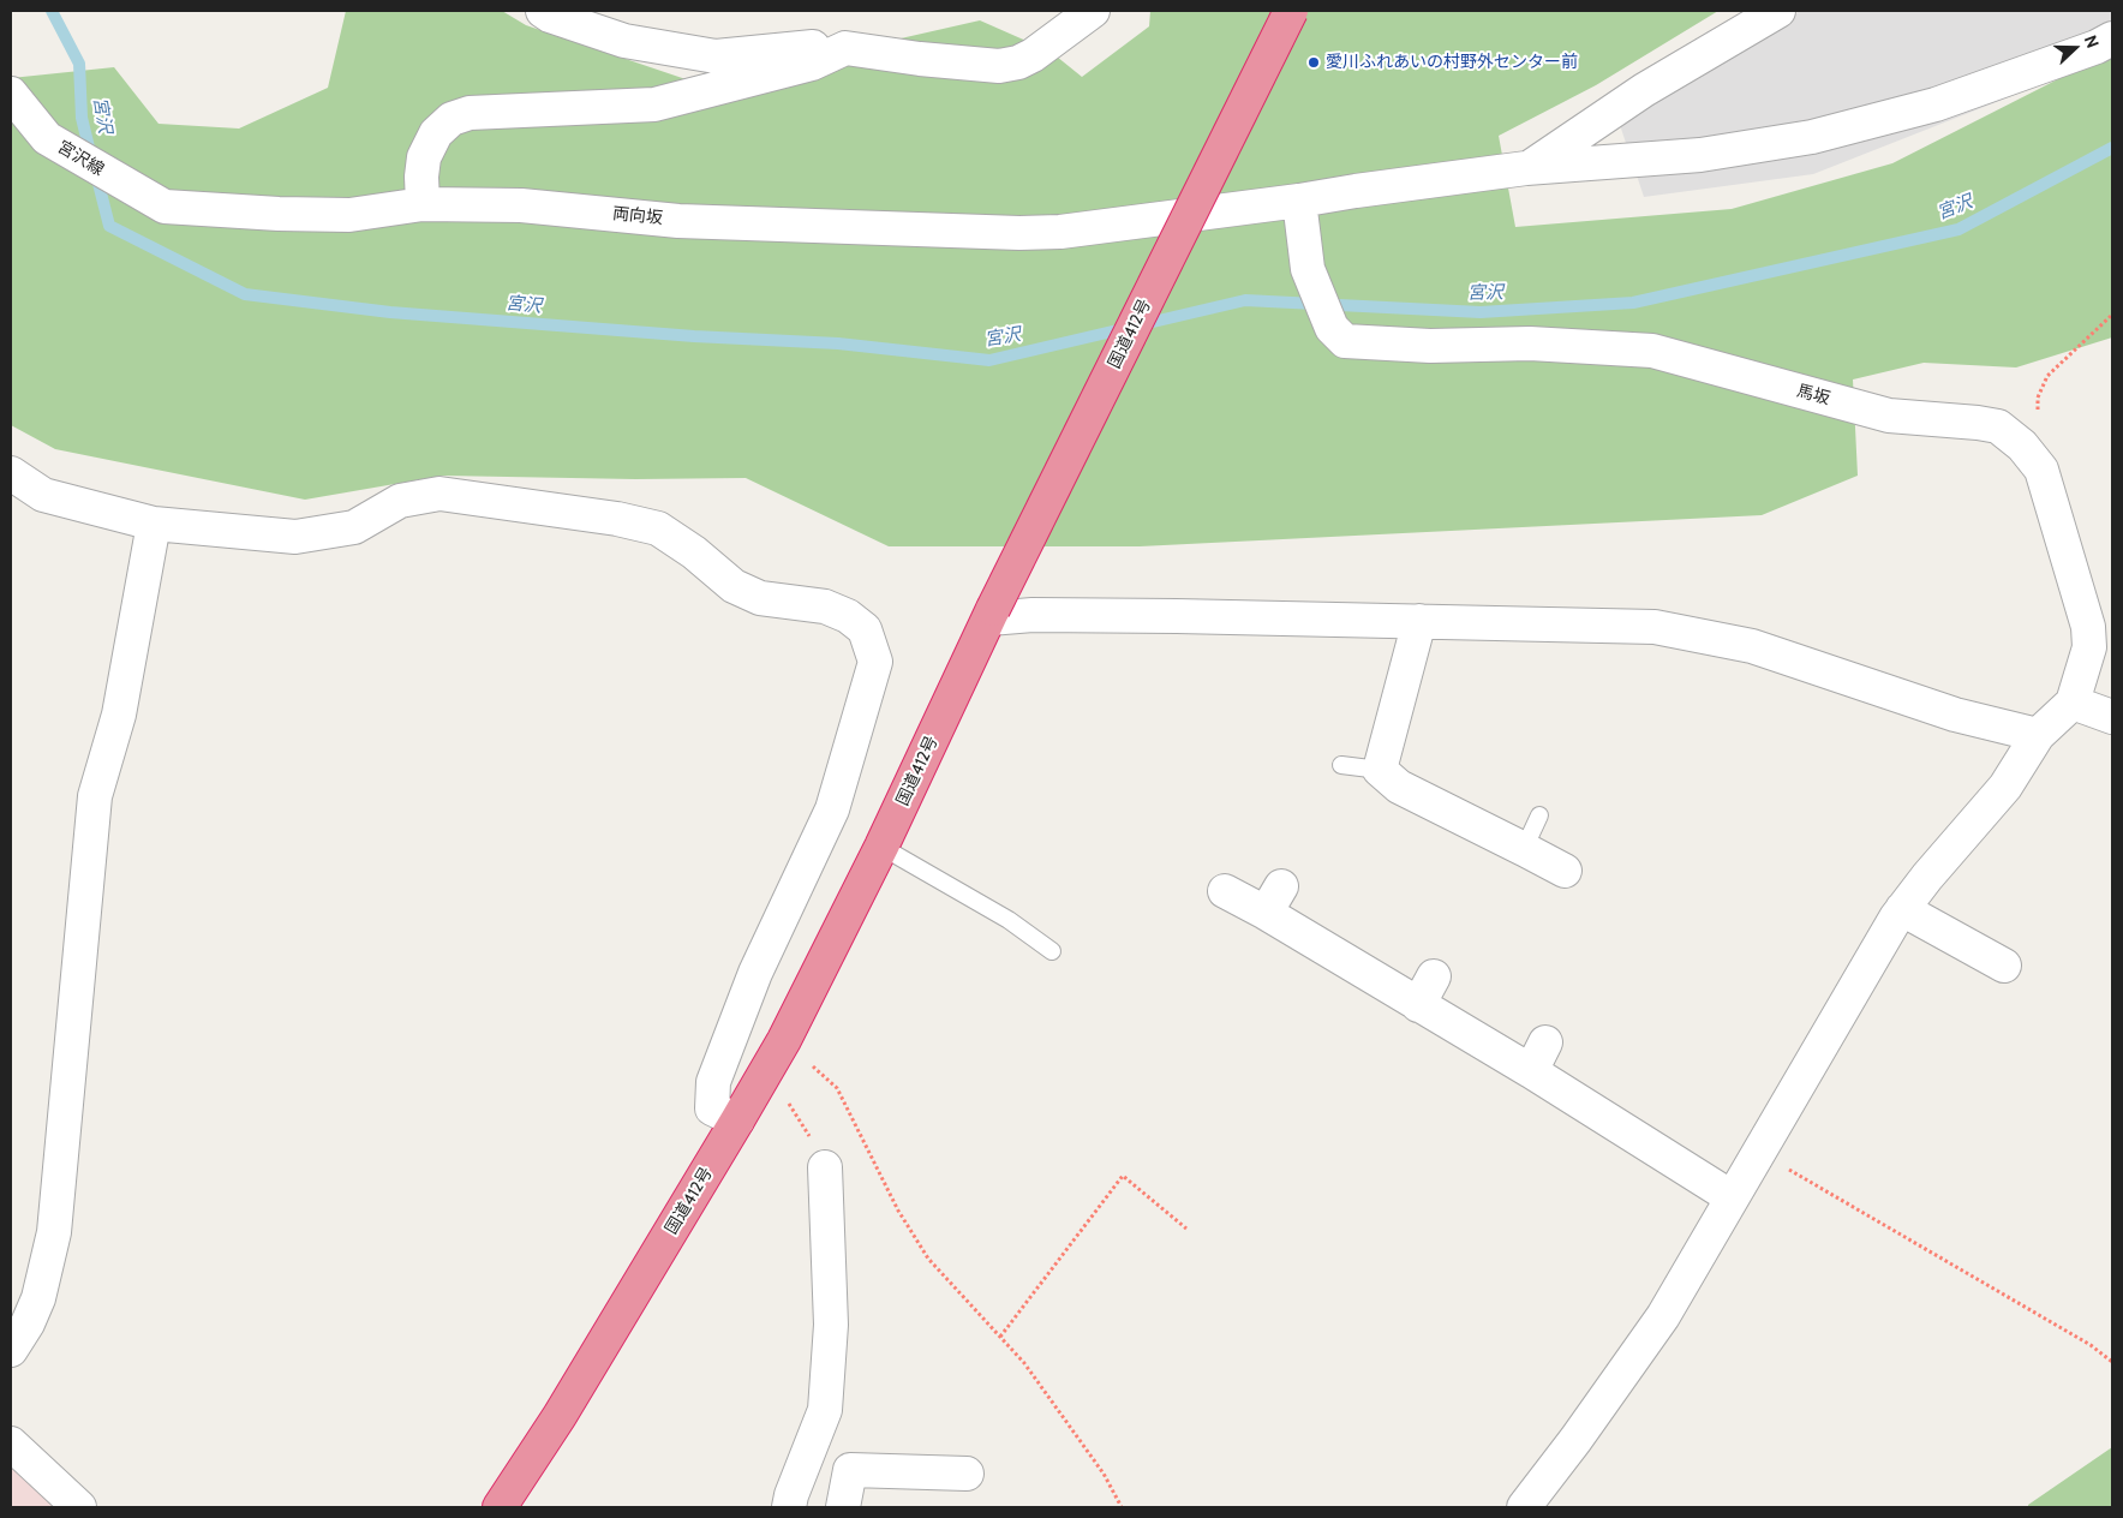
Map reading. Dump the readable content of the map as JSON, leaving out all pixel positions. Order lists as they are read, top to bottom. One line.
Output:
{"streets":{"highway":["国道412号"],"street":["宮沢線","両向坂","馬坂"]},"crossings":[["宮沢線","両向坂"],["両向坂","馬坂"]],"water":["宮沢"],"places":["愛川ふれあいの村野外センター前"],"north":"right"}
